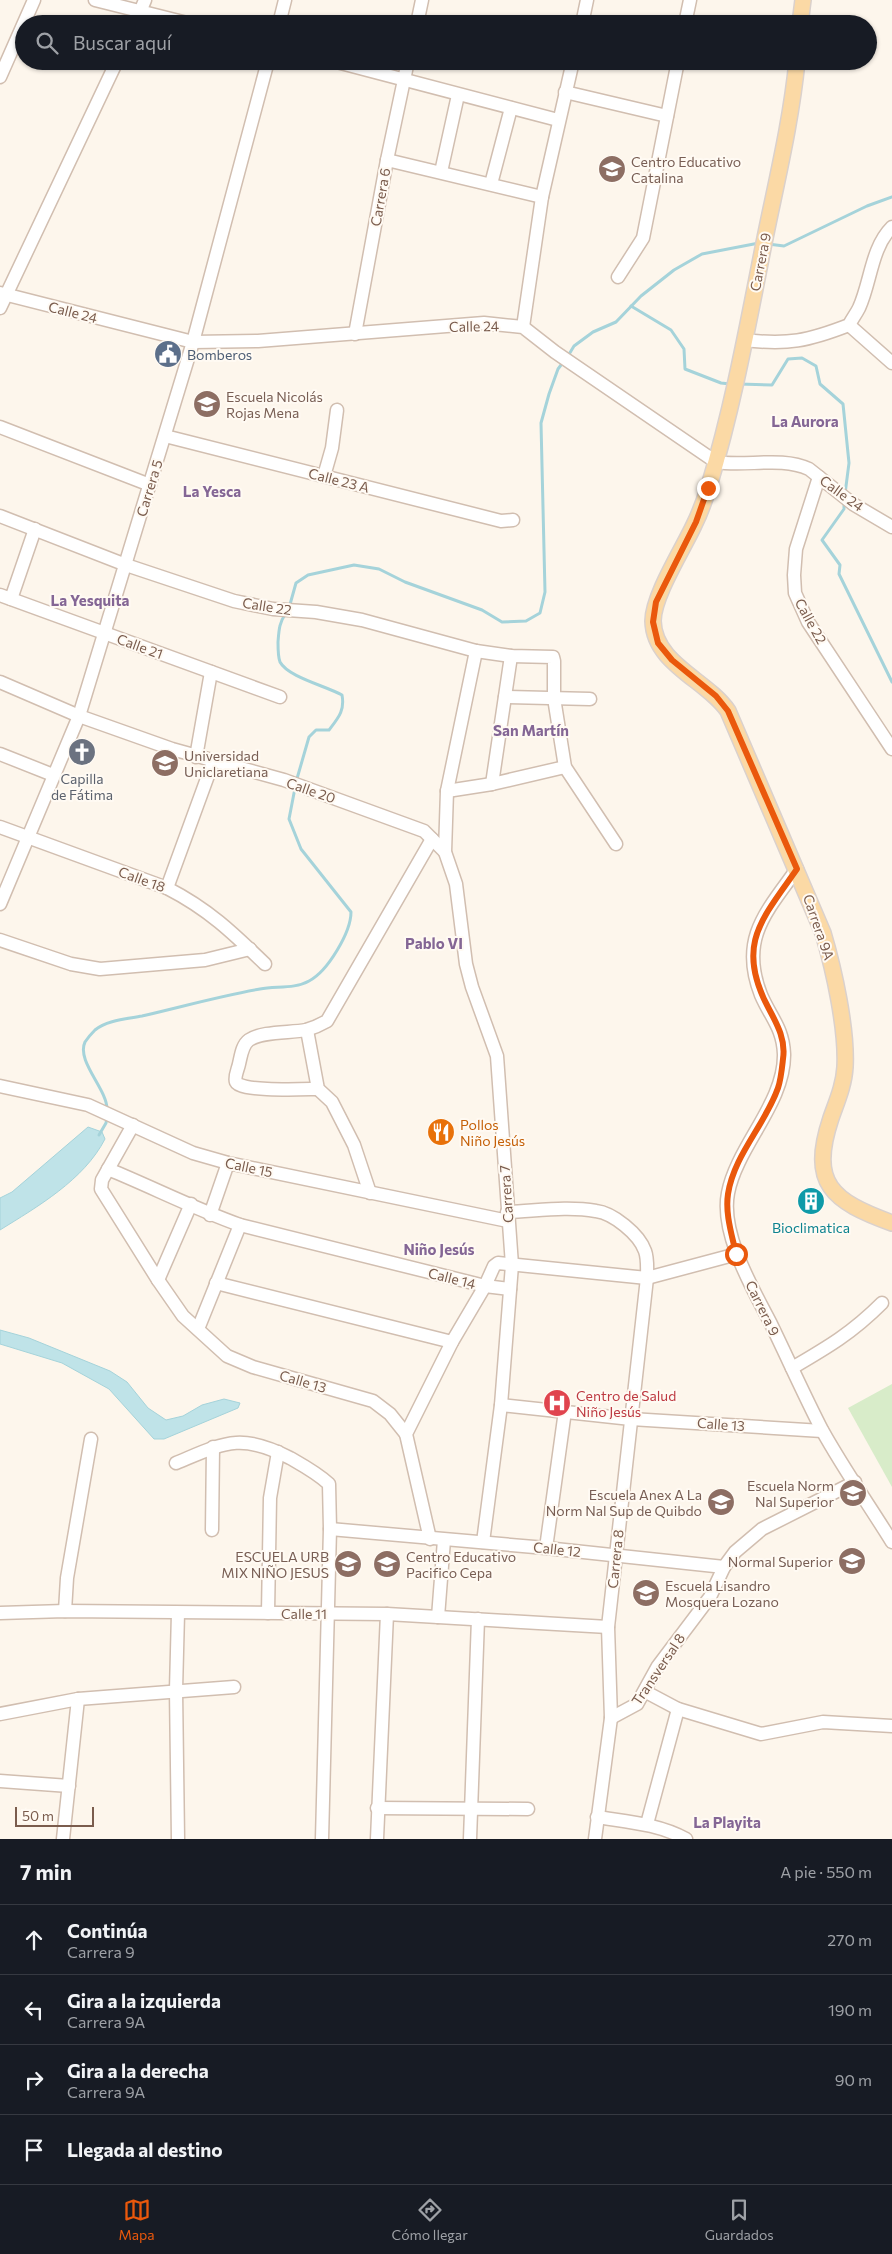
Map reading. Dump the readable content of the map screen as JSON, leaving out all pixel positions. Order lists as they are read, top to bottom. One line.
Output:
{"streets":{"main road":["Carrera 9","Carrera 9A"],"street":["Carrera 6","Calle 24","Calle 23 A","Carrera 5","Calle 22","Calle 21","Calle 20","Calle 18","Calle 15","Carrera 7","Calle 14","Calle 13","Calle 12","Carrera 8","Calle 11","Transversal 8"]},"crossings":[["Carrera 6","Calle 24"],["Carrera 9","Calle 24"],["Carrera 9","Carrera 9A"],["Carrera 9","Calle 14"],["Carrera 9","Calle 13"],["Carrera 9","Transversal 8"],["Calle 24","Carrera 5"],["Calle 24","Calle 22"],["Calle 24","Carrera 9A"],["Calle 23 A","Carrera 5"],["Carrera 5","Calle 22"],["Carrera 5","Calle 21"],["Carrera 5","Calle 20"],["Carrera 5","Calle 18"],["Calle 20","Carrera 7"],["Calle 15","Carrera 7"],["Calle 15","Carrera 8"],["Carrera 7","Calle 14"],["Carrera 7","Calle 13"],["Carrera 7","Calle 12"],["Calle 14","Calle 13"],["Calle 14","Carrera 8"],["Calle 13","Carrera 8"],["Calle 12","Carrera 8"],["Calle 12","Transversal 8"],["Carrera 8","Calle 11"],["Carrera 8","Transversal 8"]],"districts":["La Aurora","La Yesca","La Yesquita","San Martín","Pablo VI","Niño Jesús","La Playita"],"places":{"school or university":["Centro Educativo Catalina","Escuela Nicolás Rojas Mena","Universidad Uniclaretiana","Escuela Norm Nal Superior","Escuela Anex A La Norm Nal Sup de Quibdo","Normal Superior","ESCUELA URB MIX NIÑO JESUS","Centro Educativo Pacifico Cepa","Escuela Lisandro Mosquera Lozano"],"public building":["Bomberos"],"church":["Capilla de Fátima"],"restaurant":["Pollos Niño Jesús"],"building":["Bioclimatica"],"hospital":["Centro de Salud Niño Jesús"]},"scale_bar":"50 m","page":{"search":"Buscar aquí","scale":"50 m","heading":["7 min","A pie · 550 m"],"list":[["Continúa","Carrera 9","270 m"],["Gira a la izquierda","Carrera 9A","190 m"],["Gira a la derecha","Carrera 9A","90 m"],"Llegada al destino"],"nav":["Mapa","Cómo llegar","Guardados"]}}
